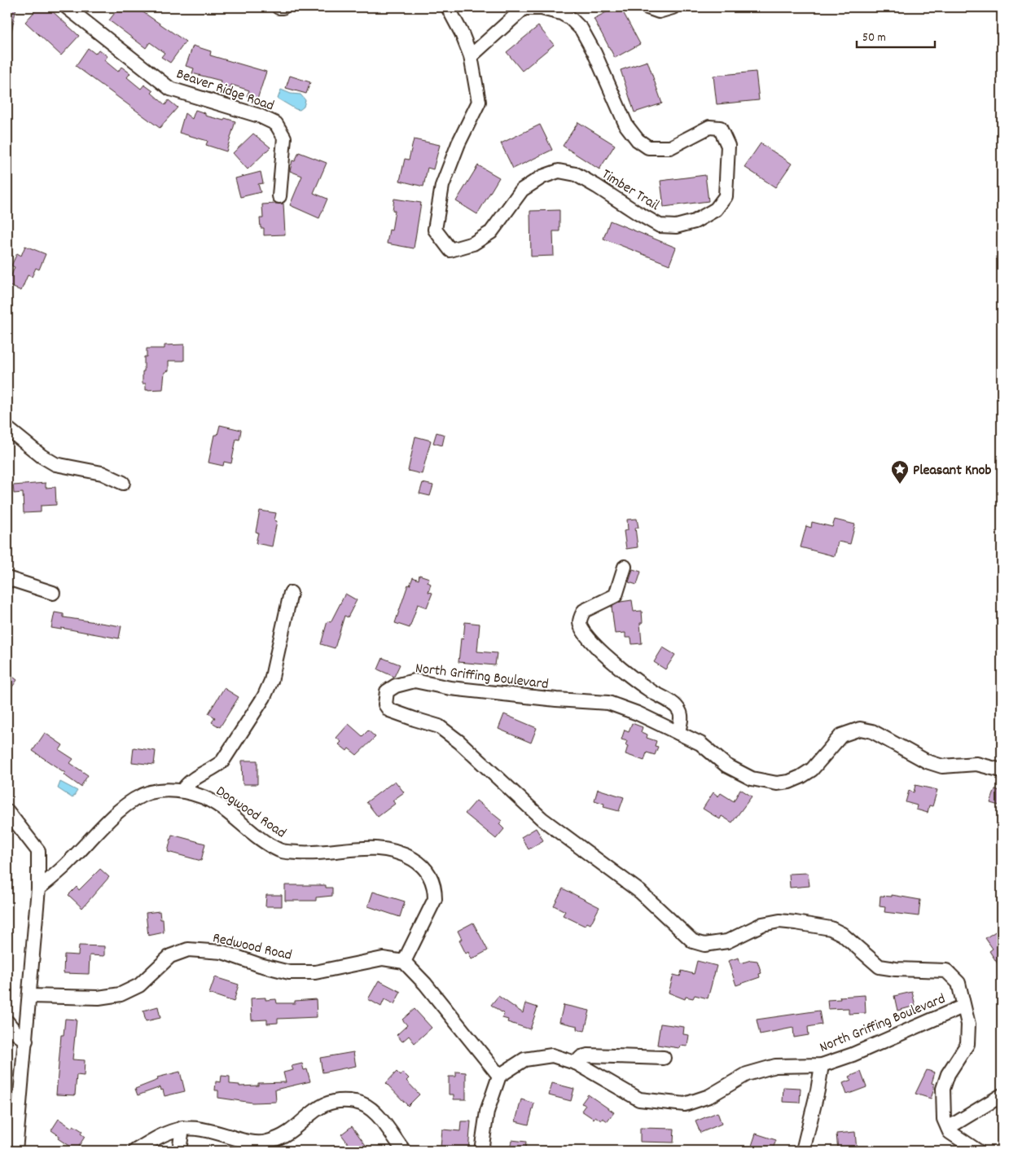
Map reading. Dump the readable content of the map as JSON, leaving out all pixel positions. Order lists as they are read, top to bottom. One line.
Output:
{"streets":{"street":["Beaver Ridge Road","Timber Trail","North Griffing Boulevard","Dogwood Road","Redwood Road"]},"crossings":[["Dogwood Road","Redwood Road"]],"places":{"place":["Pleasant Knob"]},"scale_bar":"50 m"}
